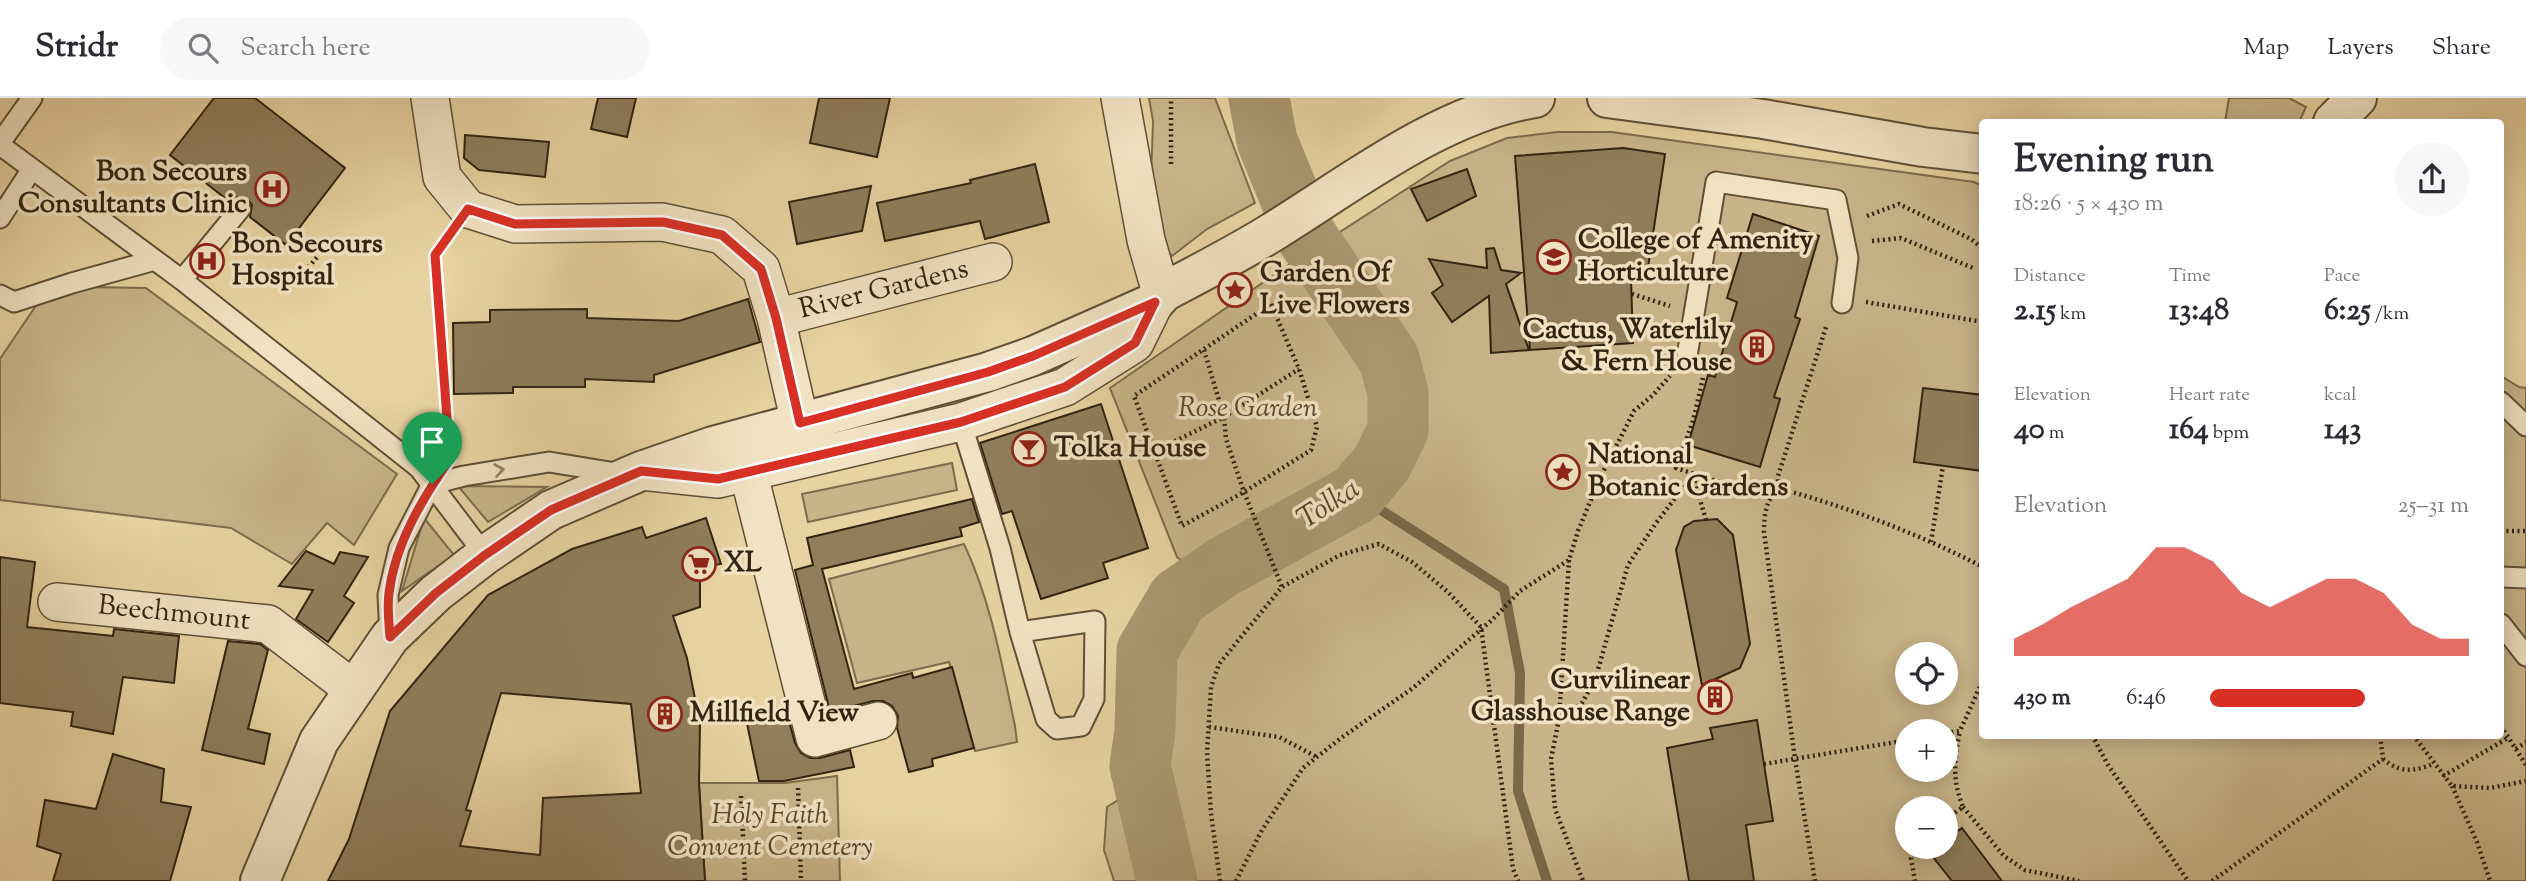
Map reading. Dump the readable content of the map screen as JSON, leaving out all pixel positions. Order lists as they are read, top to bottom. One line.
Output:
{"streets":{"street":["River Gardens","Beechmount"]},"water":["Tolka"],"parks":["Rose Garden","Holy Faith Convent Cemetery"],"places":{"hospital":["Bon Secours Consultants Clinic","Bon Secours Hospital"],"school or university":["College of Amenity Horticulture"],"place":["Garden Of Live Flowers","National Botanic Gardens"],"building":["Cactus, Waterlily & Fern House","Curvilinear Glasshouse Range","Millfield View"],"bar":["Tolka House"],"supermarket":["XL"]},"page":{"header":"Stridr","search":"Search here","nav":["Map","Layers","Share"],"heading":["Evening run","18:26 · 5 × 430 m"],"stats":[["Distance","2.15 km"],["Time","13:48"],["Pace","6:25 /km"],["Elevation","40 m"],["Heart rate","164 bpm"],["kcal","143"]],"chart":["Elevation","25–31 m"],"map_buttons":["+","−"],"list":[{"name":"430 m","note":"6:46"}]}}
